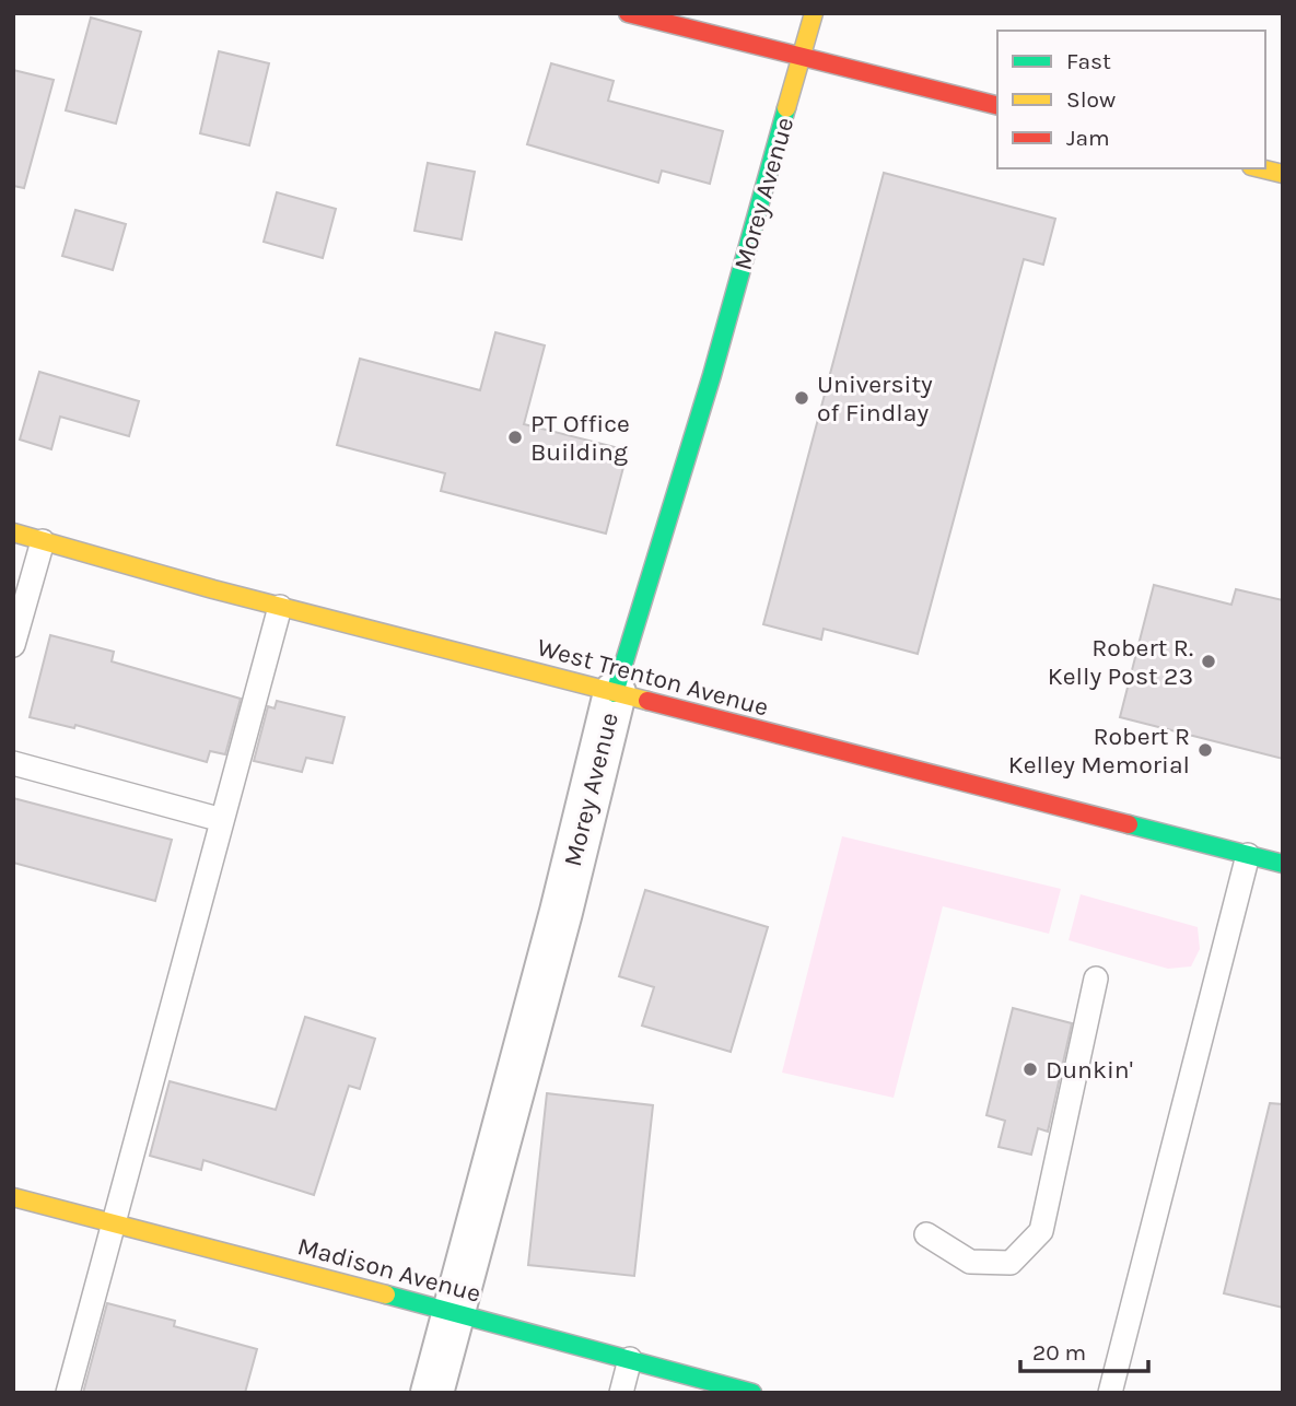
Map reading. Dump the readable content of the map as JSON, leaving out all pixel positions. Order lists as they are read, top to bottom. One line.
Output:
{"streets":{"street":["Morey Avenue","West Trenton Avenue","Madison Avenue"]},"crossings":[["Morey Avenue","West Trenton Avenue"],["Morey Avenue","Madison Avenue"]],"places":["University of Findlay","PT Office Building","Robert R. Kelly Post 23","Robert R Kelley Memorial","Dunkin'"],"legend":["Fast","Slow","Jam"],"scale_bar":"20 m"}
